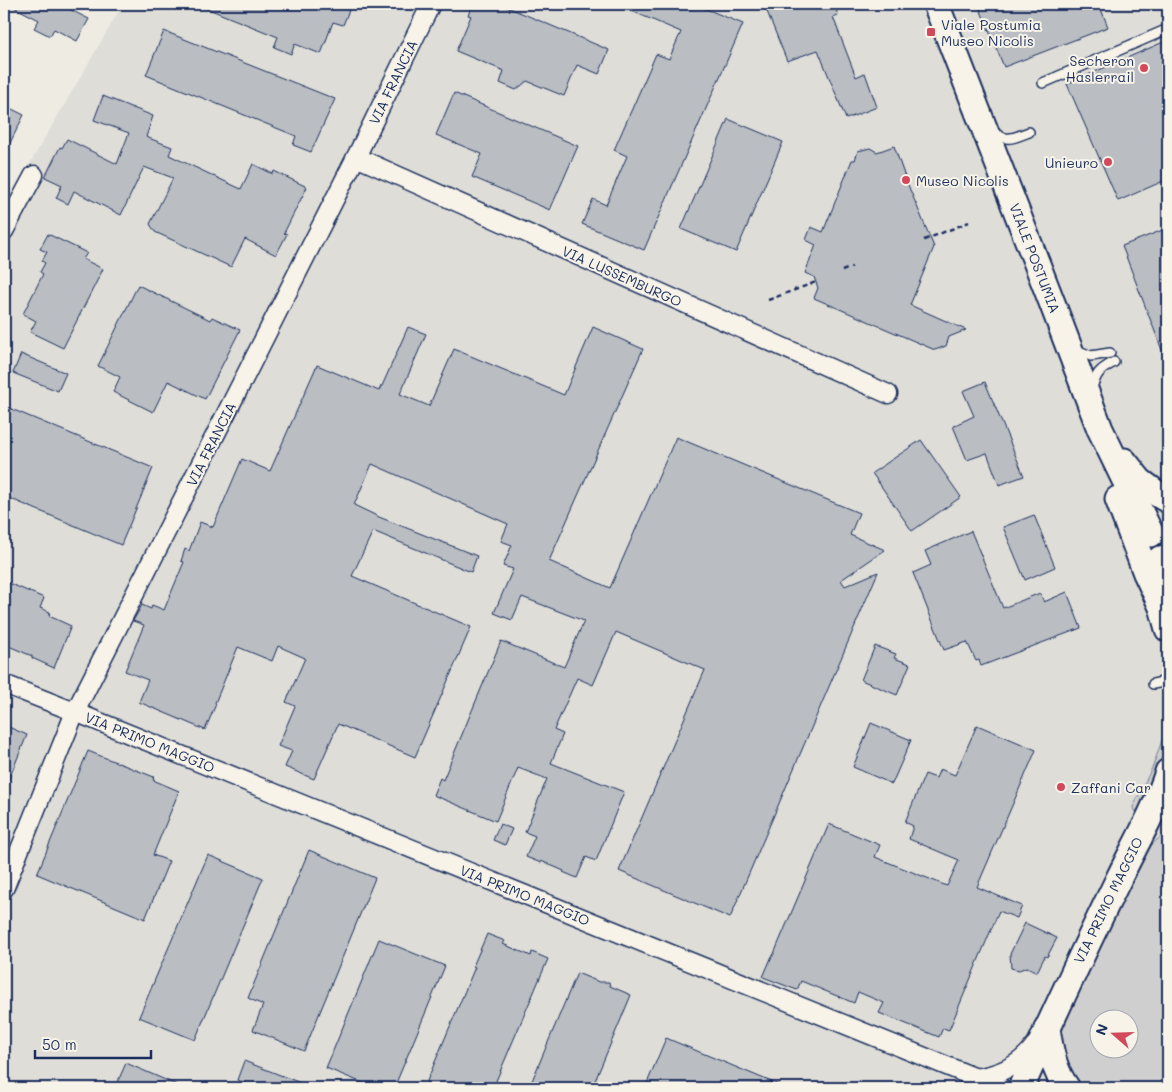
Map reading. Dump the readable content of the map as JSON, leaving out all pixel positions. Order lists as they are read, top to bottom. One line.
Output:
{"streets":{"main road":["VIALE POSTUMIA","VIA PRIMO MAGGIO"],"street":["VIA FRANCIA","VIA LUSSEMBURGO"]},"crossings":[["VIA FRANCIA","VIA LUSSEMBURGO"],["VIA FRANCIA","VIA PRIMO MAGGIO"]],"places":{"transit":["Viale Postumia Museo Nicolis"],"other":["Secheron Haslerrail","Unieuro","Museo Nicolis","Zaffani Car"]},"scale_bar":"50 m","north":"left"}
